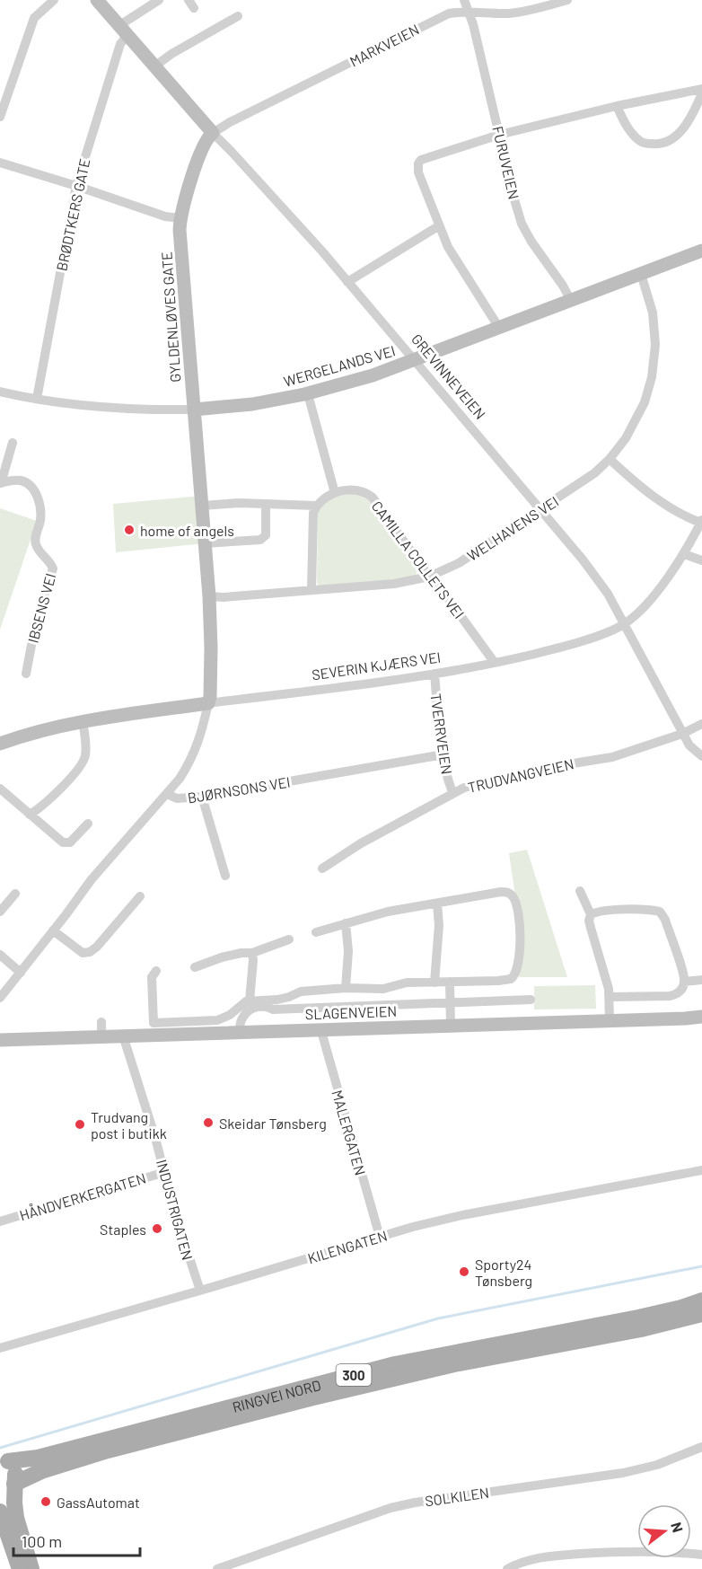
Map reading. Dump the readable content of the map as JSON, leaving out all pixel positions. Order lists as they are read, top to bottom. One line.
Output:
{"streets":{"main road":["GYLDENLØVES GATE","WERGELANDS VEI","GREVINNEVEIEN","SEVERIN KJÆRS VEI","SLAGENVEIEN","300","RINGVEI NORD"],"street":["MARKVEIEN","FURUVEIEN","BRØDTKERS GATE","WELHAVENS VEI","CAMILLA COLLETS VEI","IBSENS VEI","TVERRVEIEN","TRUDVANGVEIEN","BJØRNSONS VEI","MALERGATEN","HÅNDVERKERGATEN","INDUSTRIGATEN","KILENGATEN","SOLKILEN"]},"crossings":[["MARKVEIEN","FURUVEIEN"],["MARKVEIEN","GYLDENLØVES GATE"],["MARKVEIEN","GREVINNEVEIEN"],["FURUVEIEN","WERGELANDS VEI"],["BRØDTKERS GATE","WERGELANDS VEI"],["BRØDTKERS GATE","GREVINNEVEIEN"],["GYLDENLØVES GATE","WERGELANDS VEI"],["GYLDENLØVES GATE","GREVINNEVEIEN"],["GYLDENLØVES GATE","WELHAVENS VEI"],["GYLDENLØVES GATE","SEVERIN KJÆRS VEI"],["GYLDENLØVES GATE","BJØRNSONS VEI"],["WERGELANDS VEI","GREVINNEVEIEN"],["WERGELANDS VEI","WELHAVENS VEI"],["GREVINNEVEIEN","WELHAVENS VEI"],["GREVINNEVEIEN","SEVERIN KJÆRS VEI"],["GREVINNEVEIEN","TRUDVANGVEIEN"],["WELHAVENS VEI","CAMILLA COLLETS VEI"],["CAMILLA COLLETS VEI","SEVERIN KJÆRS VEI"],["SEVERIN KJÆRS VEI","TVERRVEIEN"],["TVERRVEIEN","TRUDVANGVEIEN"],["TVERRVEIEN","BJØRNSONS VEI"],["SLAGENVEIEN","MALERGATEN"],["SLAGENVEIEN","INDUSTRIGATEN"],["MALERGATEN","KILENGATEN"],["HÅNDVERKERGATEN","INDUSTRIGATEN"],["INDUSTRIGATEN","KILENGATEN"]],"places":["home of angels","Skeidar Tønsberg","Trudvang post i butikk","Staples","Sporty24 Tønsberg","GassAutomat"],"scale_bar":"100 m","north":"right"}
